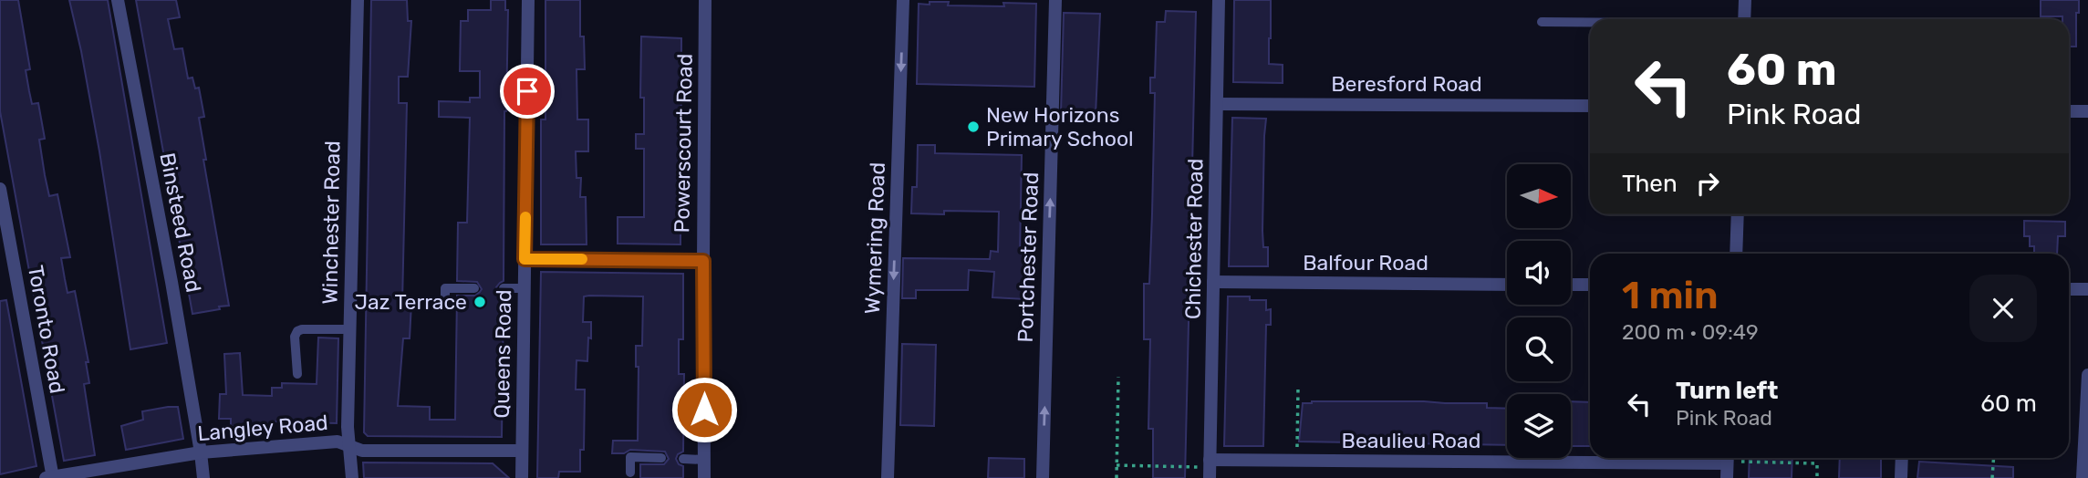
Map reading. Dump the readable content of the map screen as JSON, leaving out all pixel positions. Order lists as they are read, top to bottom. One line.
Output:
{"streets":{"street":["Beresford Road","Powerscourt Road","Binsteed Road","Winchester Road","Wymering Road","Chichester Road","Portchester Road","Balfour Road","Toronto Road","Queens Road","Langley Road","Beaulieu Road"]},"crossings":[["Beresford Road","Chichester Road"],["Binsteed Road","Langley Road"],["Winchester Road","Langley Road"],["Chichester Road","Balfour Road"],["Chichester Road","Beaulieu Road"],["Toronto Road","Langley Road"],["Queens Road","Langley Road"]],"one_way":["Wymering Road","Portchester Road"],"places":["New Horizons Primary School","Jaz Terrace"],"north":"right","page":{"turn":["60 m","Pink Road"],"then":"Then","heading":["1 min","200 m · 09:49"],"list":[{"name":"Turn left","note":"Pink Road","value":"60 m"}]}}
